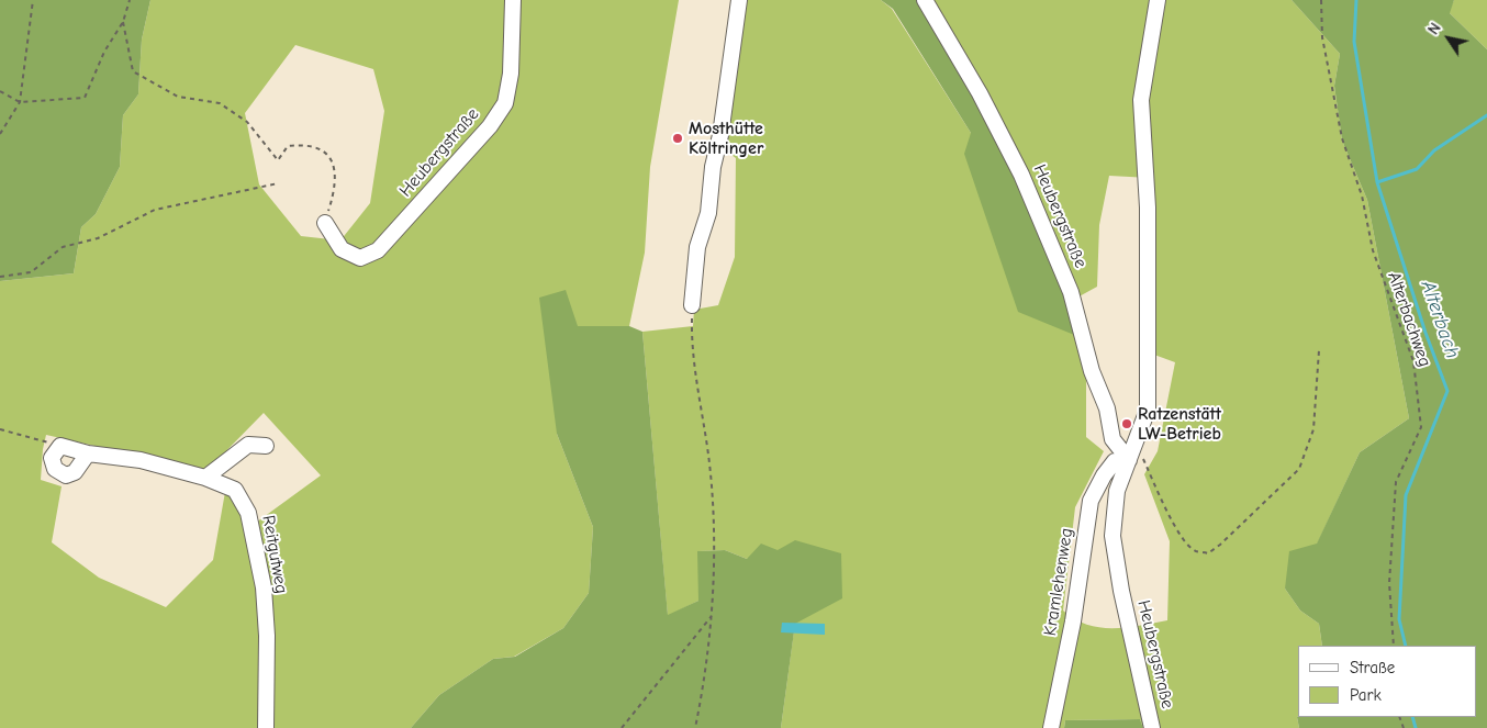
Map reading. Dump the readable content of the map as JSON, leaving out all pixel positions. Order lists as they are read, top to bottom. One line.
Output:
{"streets":{"street":["Heubergstraße","Reitgutweg","Kramlehenweg"],"path":["Alterbachweg"]},"crossings":[["Heubergstraße","Kramlehenweg"]],"water":["Alterbach"],"places":["Mosthütte Költringer","Ratzenstätt LW-Betrieb"],"legend":["Straße","Park"],"north":"top left"}
